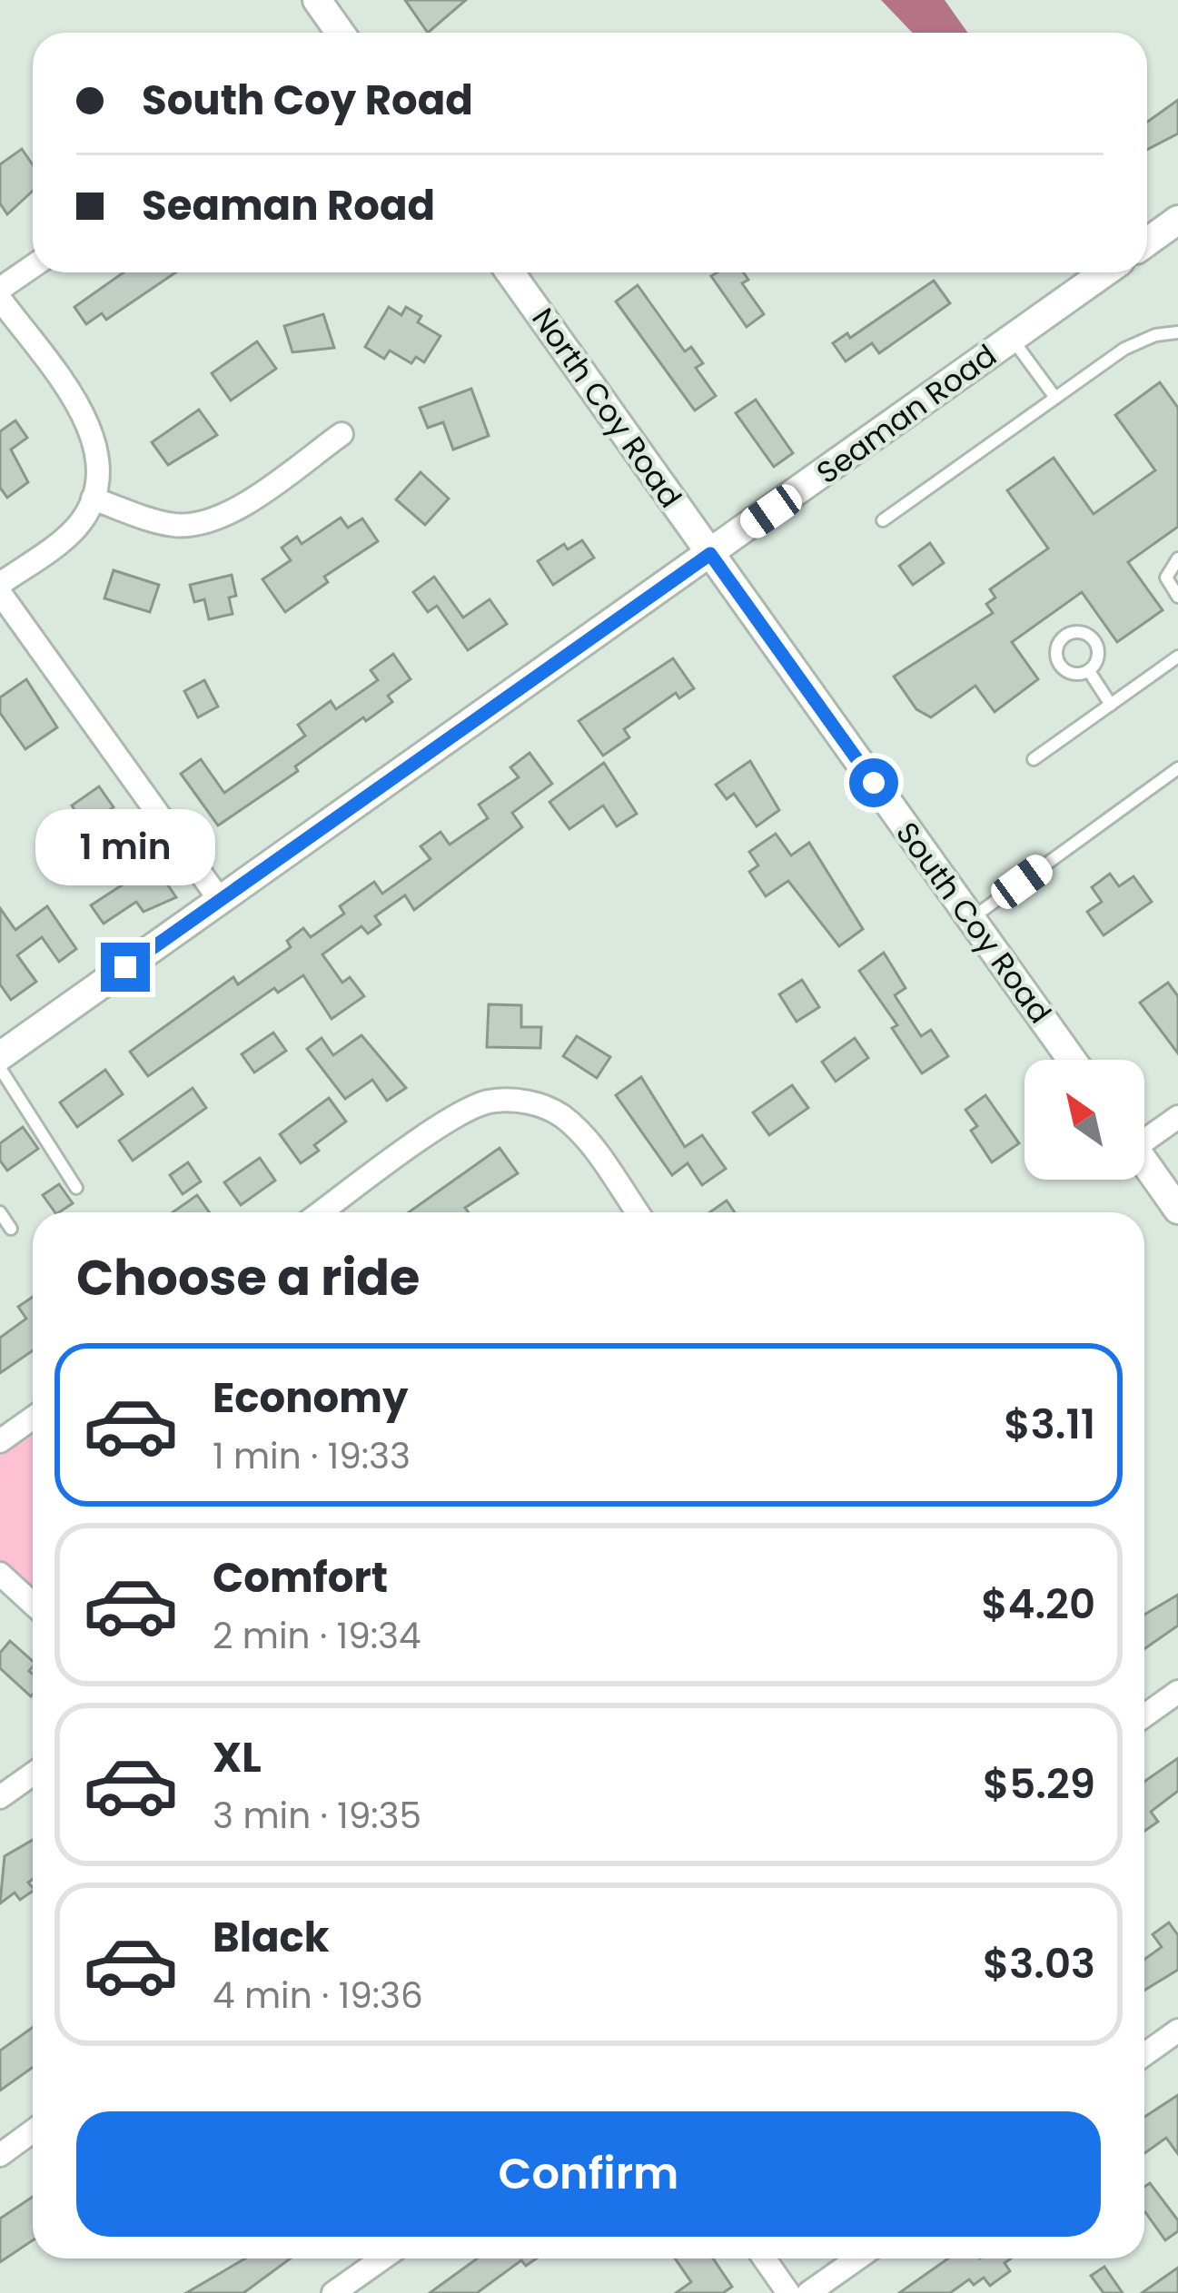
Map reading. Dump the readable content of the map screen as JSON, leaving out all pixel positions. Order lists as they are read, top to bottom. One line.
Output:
{"streets":{"street":["North Coy Road","Seaman Road","South Coy Road"]},"crossings":[["North Coy Road","Seaman Road"],["North Coy Road","South Coy Road"],["Seaman Road","South Coy Road"]],"north":"top left","page":{"banner":["South Coy Road","Seaman Road"],"bubble":"1 min","heading":"Choose a ride","list":[{"name":"Economy","note":"1 min · 19:33","value":"$3.11"},{"name":"Comfort","note":"2 min · 19:34","value":"$4.20"},{"name":"XL","note":"3 min · 19:35","value":"$5.29"},{"name":"Black","note":"4 min · 19:36","value":"$3.03"}],"buttons":"Confirm"}}
